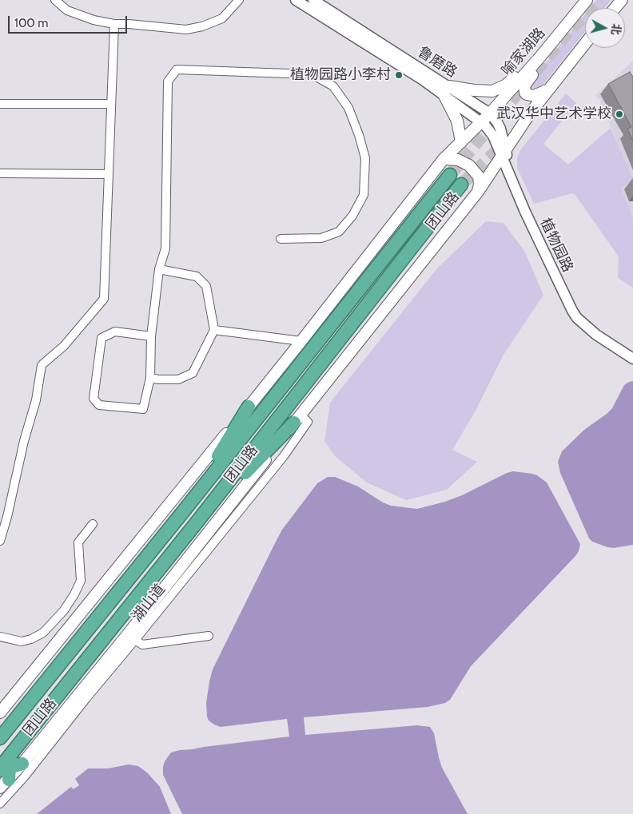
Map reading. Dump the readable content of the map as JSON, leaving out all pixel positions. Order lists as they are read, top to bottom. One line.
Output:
{"streets":{"highway":["团山路"],"main road":["喻家湖路"],"street":["鲁磨路","植物园路","湖山道"]},"crossings":[["喻家湖路","鲁磨路"],["喻家湖路","植物园路"],["鲁磨路","团山路"],["鲁磨路","植物园路"],["团山路","植物园路"],["团山路","湖山道"]],"places":["植物园路小李村","武汉华中艺术学校"],"scale_bar":"100 m","north":"right"}
